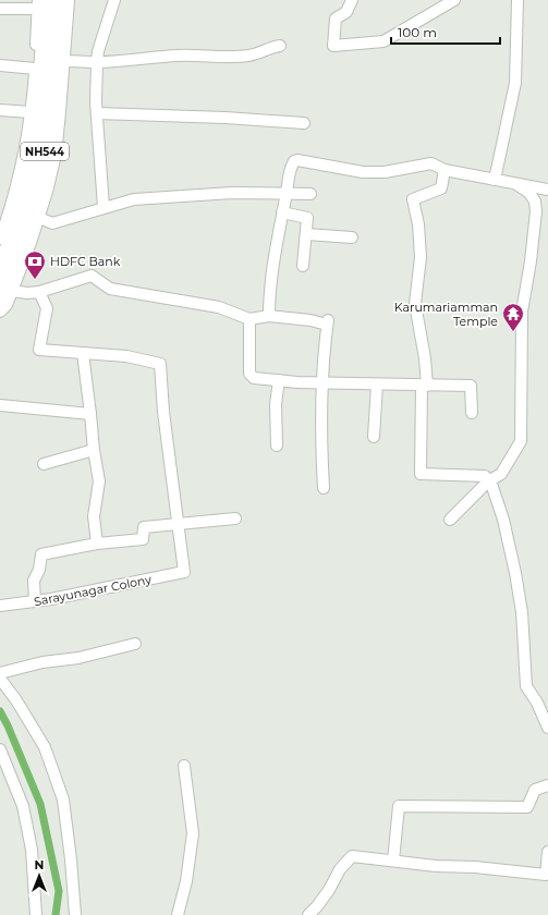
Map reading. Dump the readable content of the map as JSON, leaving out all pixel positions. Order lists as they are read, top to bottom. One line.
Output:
{"streets":{"highway":["NH544"],"street":["Sarayunagar Colony"]},"places":{"bank":["HDFC Bank"],"temple":["Karumariamman Temple"]},"scale_bar":"100 m","north":"top"}
